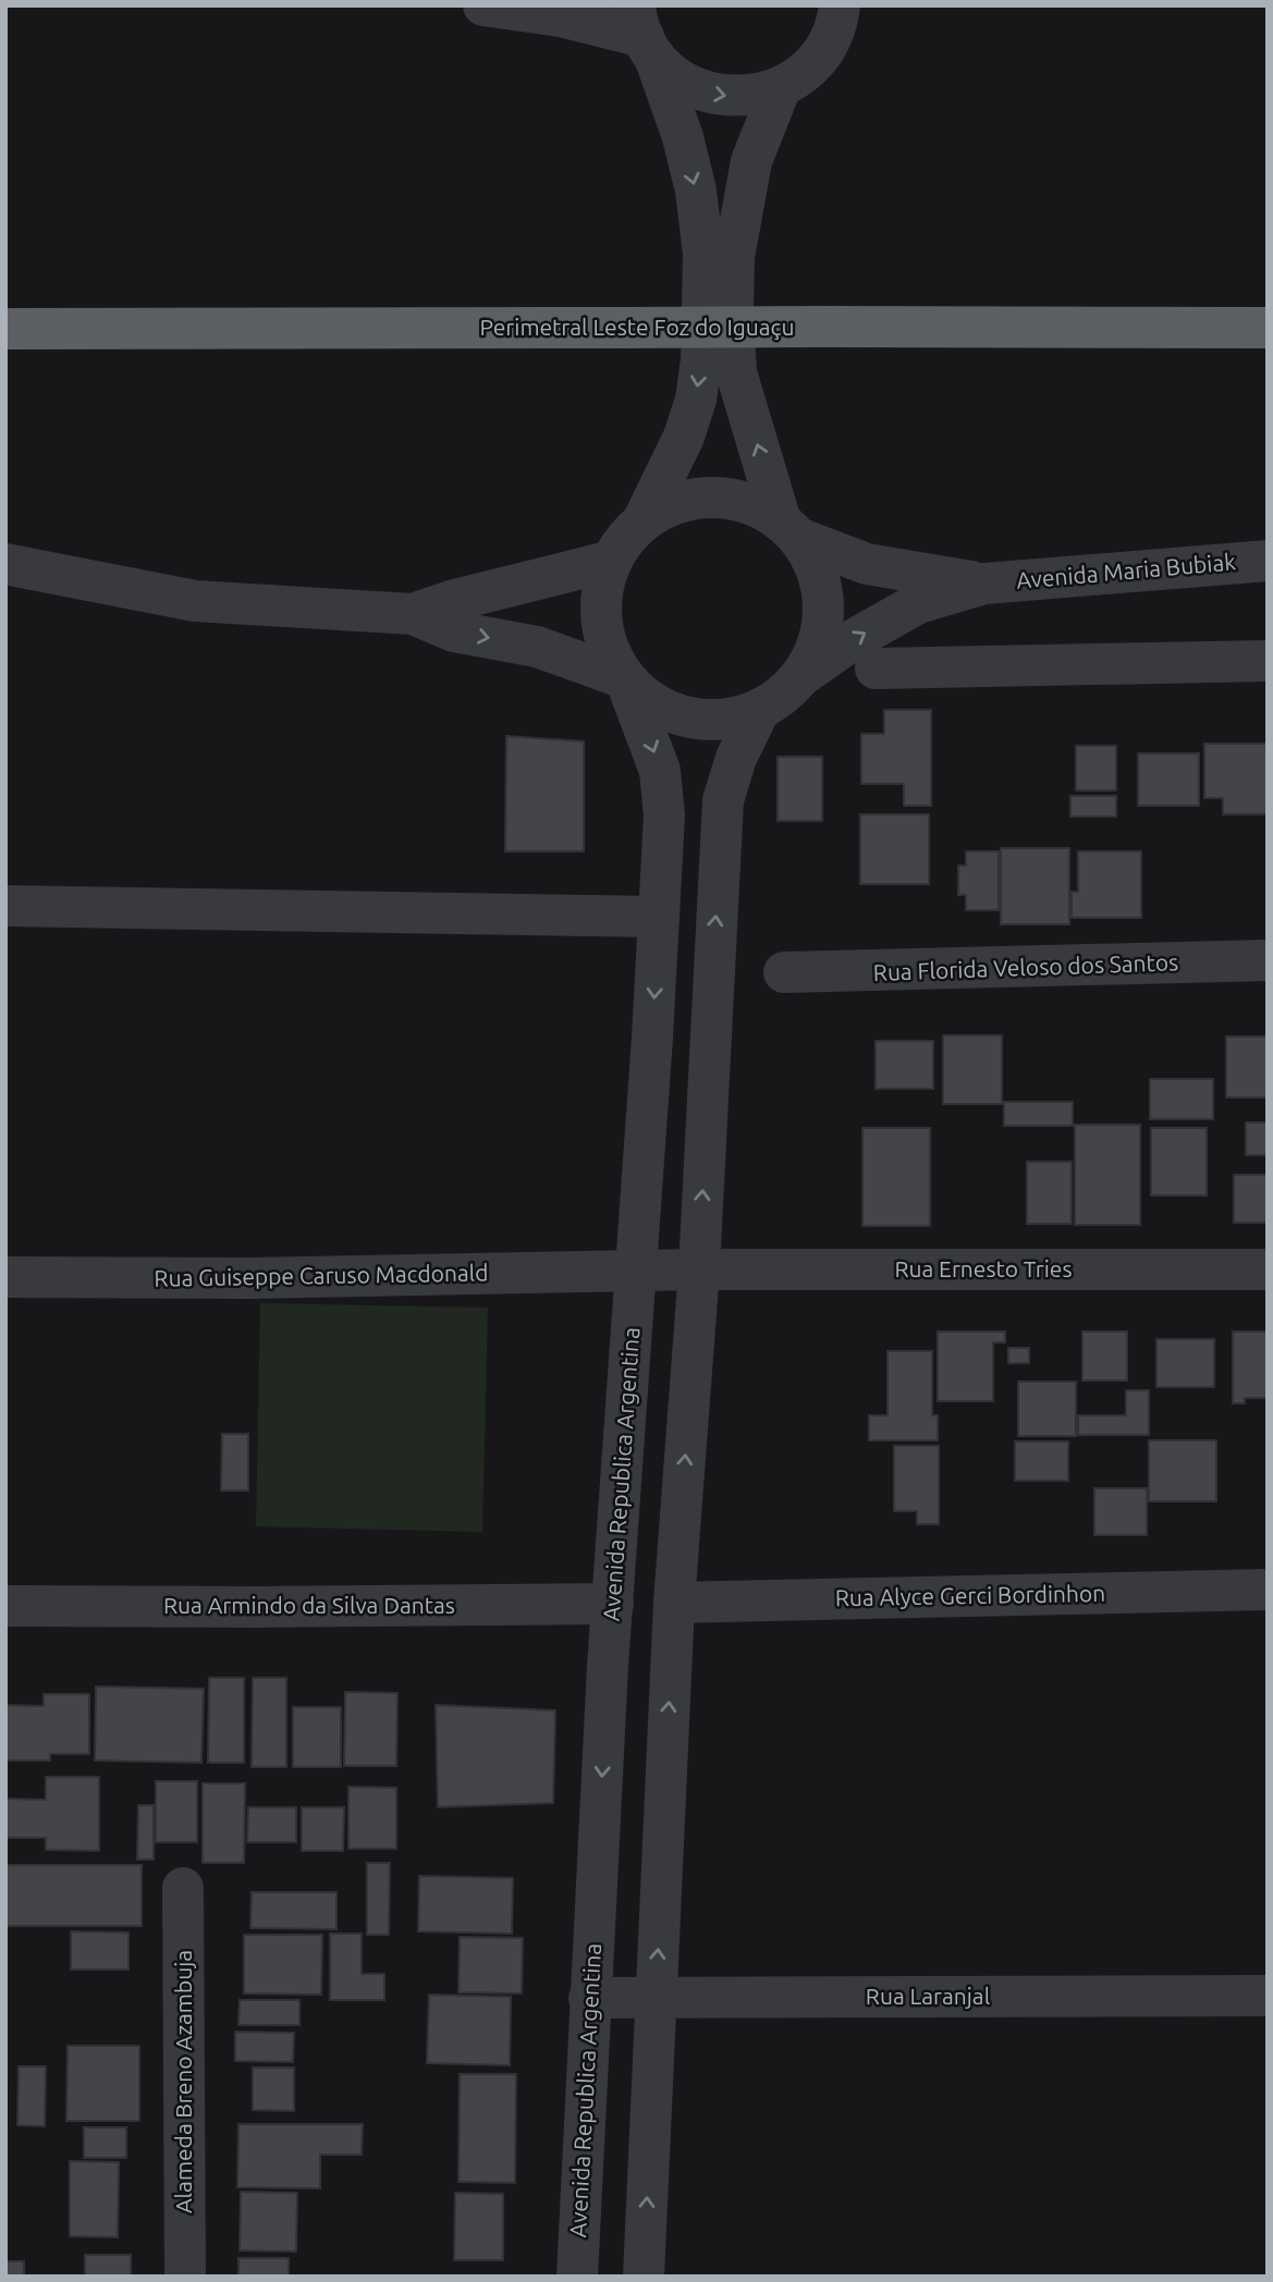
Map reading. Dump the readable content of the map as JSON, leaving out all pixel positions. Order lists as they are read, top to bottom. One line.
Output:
{"streets":{"highway":["Perimetral Leste Foz do Iguaçu"],"street":["Avenida Maria Bubiak","Rua Florida Veloso dos Santos","Rua Ernesto Tries","Rua Guiseppe Caruso Macdonald","Avenida Republica Argentina","Rua Alyce Gerci Bordinhon","Rua Armindo da Silva Dantas","Rua Laranjal","Alameda Breno Azambuja"]},"crossings":[["Avenida Maria Bubiak","Avenida Republica Argentina"],["Rua Ernesto Tries","Rua Guiseppe Caruso Macdonald"],["Rua Ernesto Tries","Avenida Republica Argentina"],["Rua Guiseppe Caruso Macdonald","Avenida Republica Argentina"],["Avenida Republica Argentina","Rua Armindo da Silva Dantas"],["Avenida Republica Argentina","Rua Laranjal"]]}
